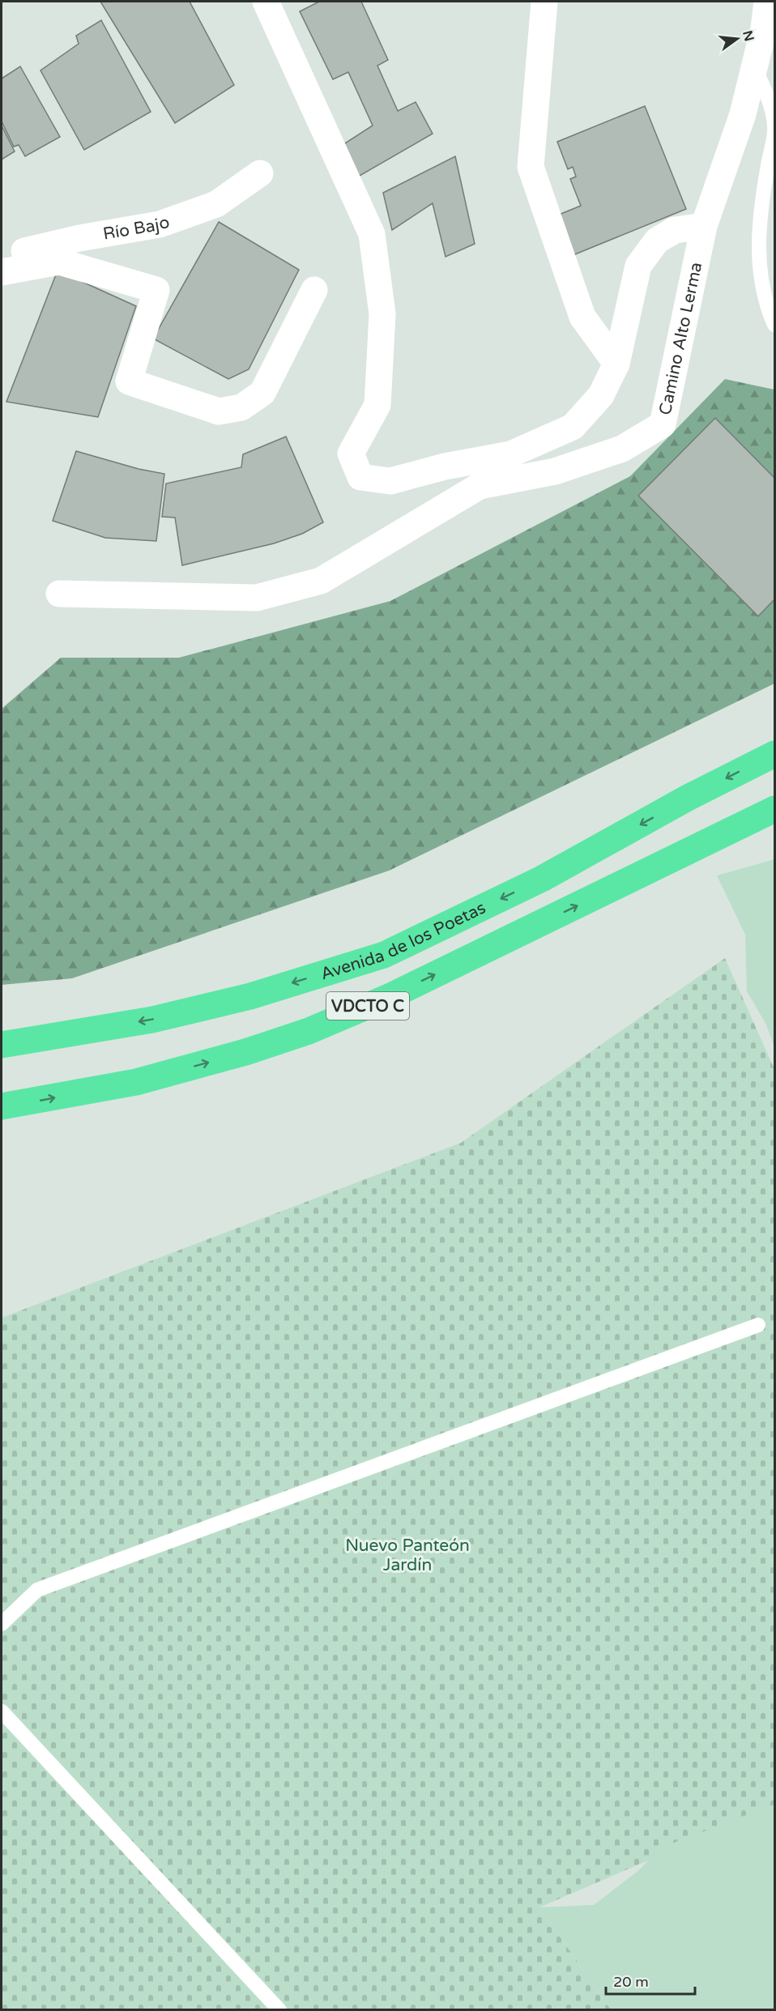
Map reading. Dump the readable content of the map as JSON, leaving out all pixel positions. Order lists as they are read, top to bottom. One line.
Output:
{"streets":{"highway":["Avenida de los Poetas","VDCTO C"],"street":["Río Bajo","Camino Alto Lerma"]},"parks":["Nuevo Panteón Jardín"],"scale_bar":"20 m","north":"right"}
